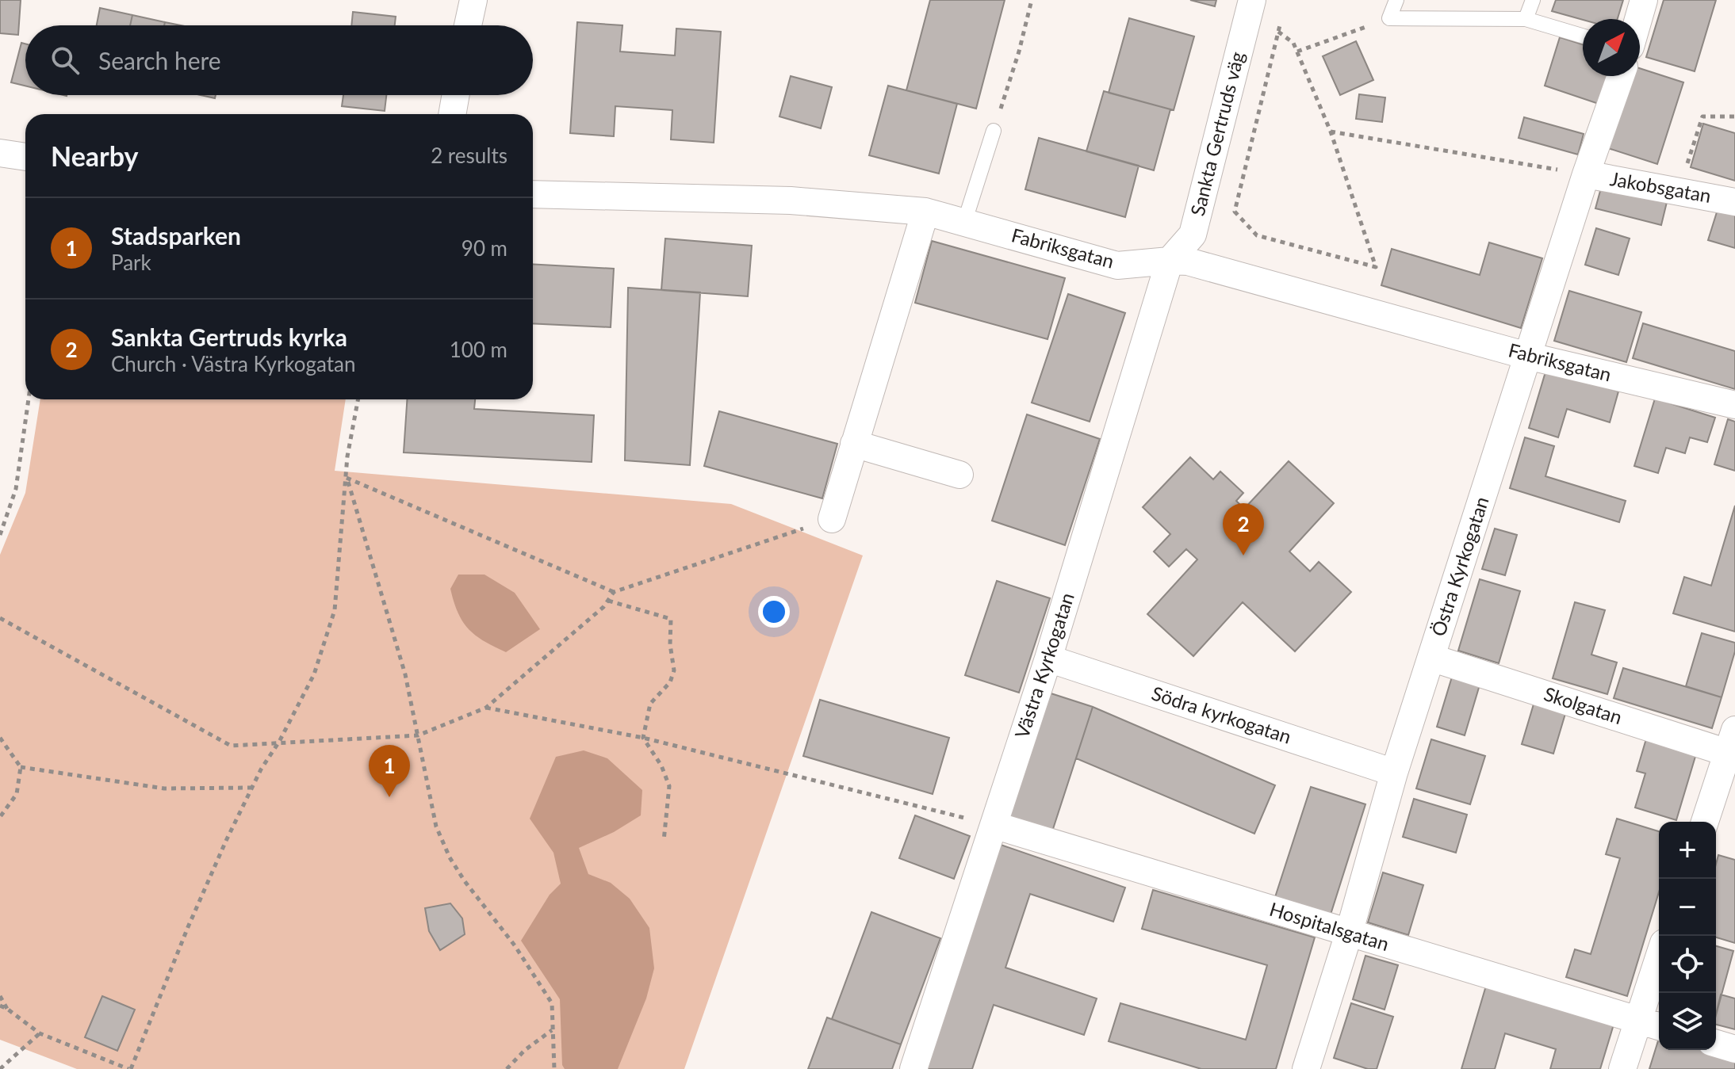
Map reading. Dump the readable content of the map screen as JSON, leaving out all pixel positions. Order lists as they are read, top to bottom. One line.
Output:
{"streets":{"street":["Sankta Gertruds väg","Jakobsgatan","Fabriksgatan","Östra Kyrkogatan","Västra Kyrkogatan","Skolgatan","Södra kyrkogatan","Hospitalsgatan"]},"crossings":[["Sankta Gertruds väg","Fabriksgatan"],["Sankta Gertruds väg","Västra Kyrkogatan"],["Jakobsgatan","Östra Kyrkogatan"],["Fabriksgatan","Östra Kyrkogatan"],["Fabriksgatan","Västra Kyrkogatan"],["Östra Kyrkogatan","Skolgatan"],["Östra Kyrkogatan","Södra kyrkogatan"],["Östra Kyrkogatan","Hospitalsgatan"],["Västra Kyrkogatan","Södra kyrkogatan"],["Västra Kyrkogatan","Hospitalsgatan"]],"north":"top right","page":{"search":"Search here","heading":["Nearby","2 results"],"list":[{"mark":"1","name":"Stadsparken","note":"Park","value":"90 m"},{"mark":"2","name":"Sankta Gertruds kyrka","note":"Church · Västra Kyrkogatan","value":"100 m"}],"pins":["2","1"],"map_buttons":["+","−"]}}
